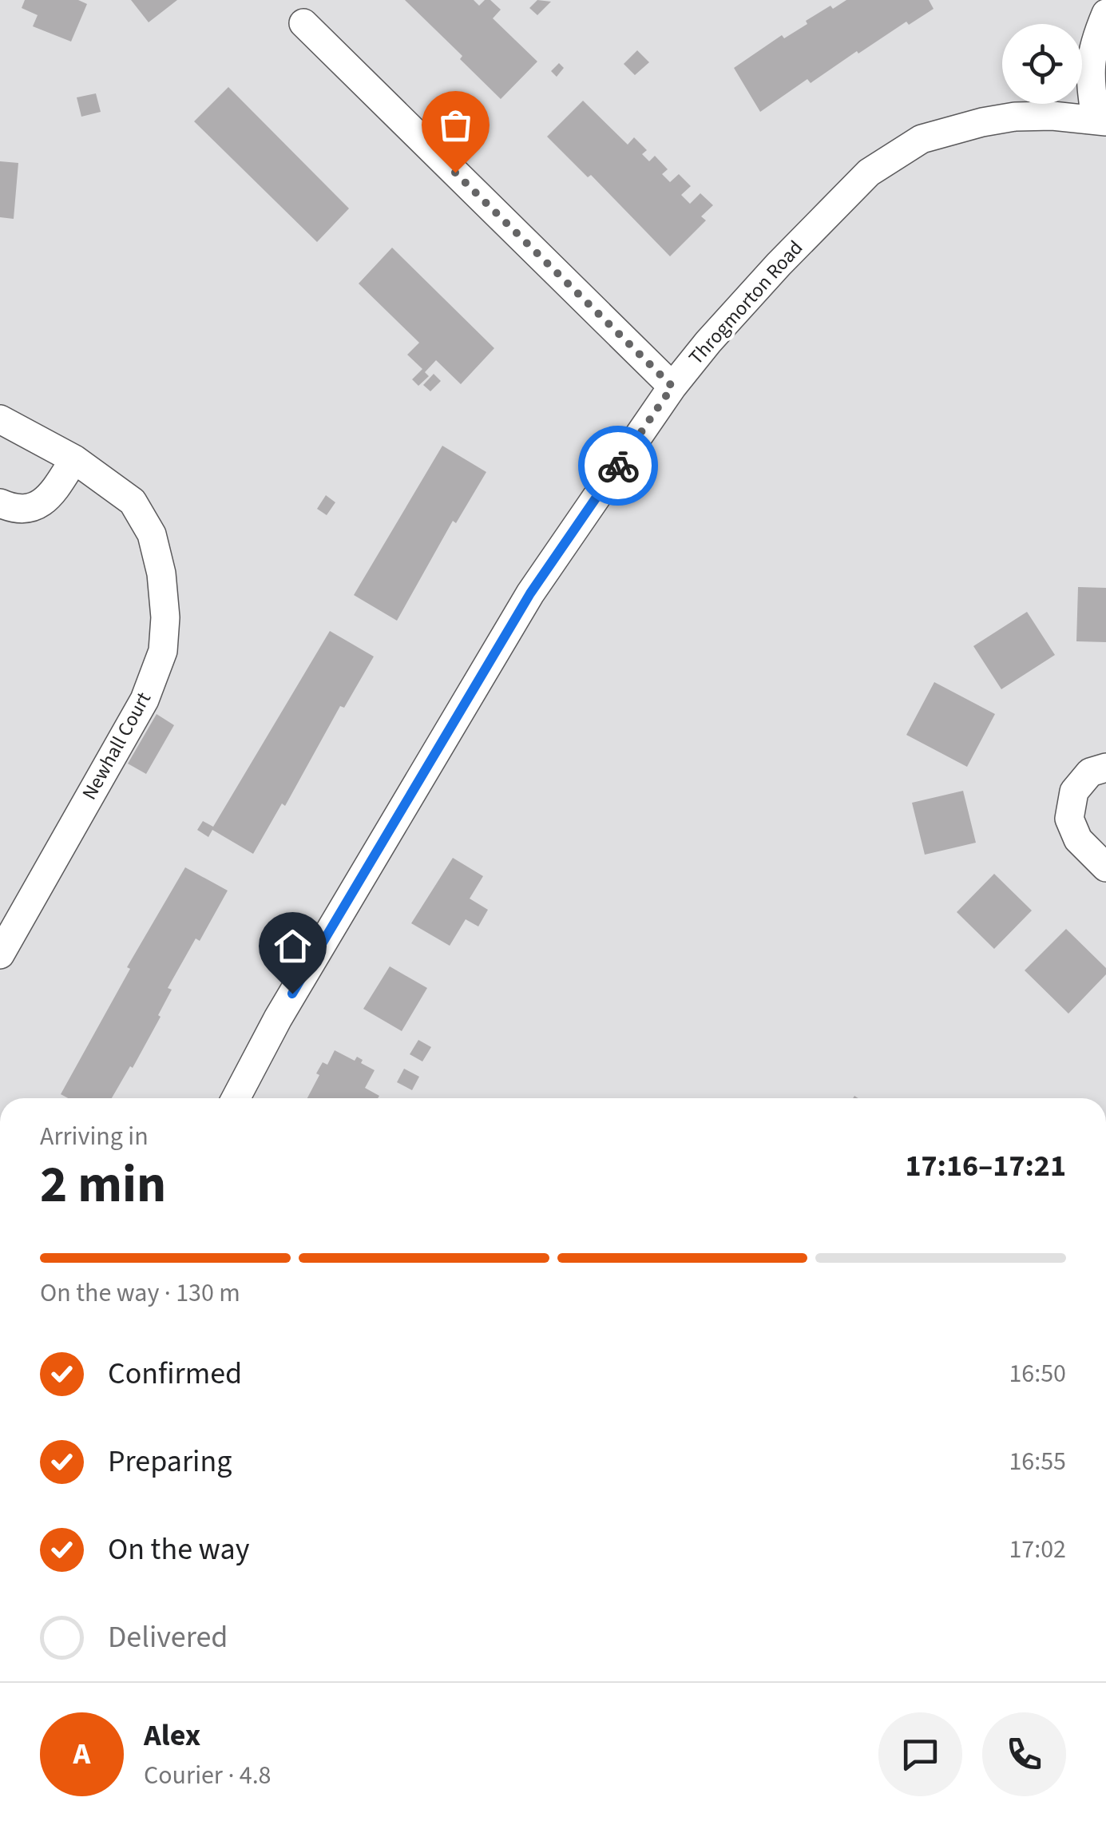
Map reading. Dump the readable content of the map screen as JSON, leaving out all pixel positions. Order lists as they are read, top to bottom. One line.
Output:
{"streets":{"street":["Throgmorton Road","Newhall Court"]},"page":{"heading":["2 min","Arriving in","17:16–17:21"],"panel":["Alex","Courier · 4.8"],"bar":"On the way · 130 m","list":[["Confirmed","16:50"],["Preparing","16:55"],["On the way","17:02"],"Delivered"],"round":"A"}}
